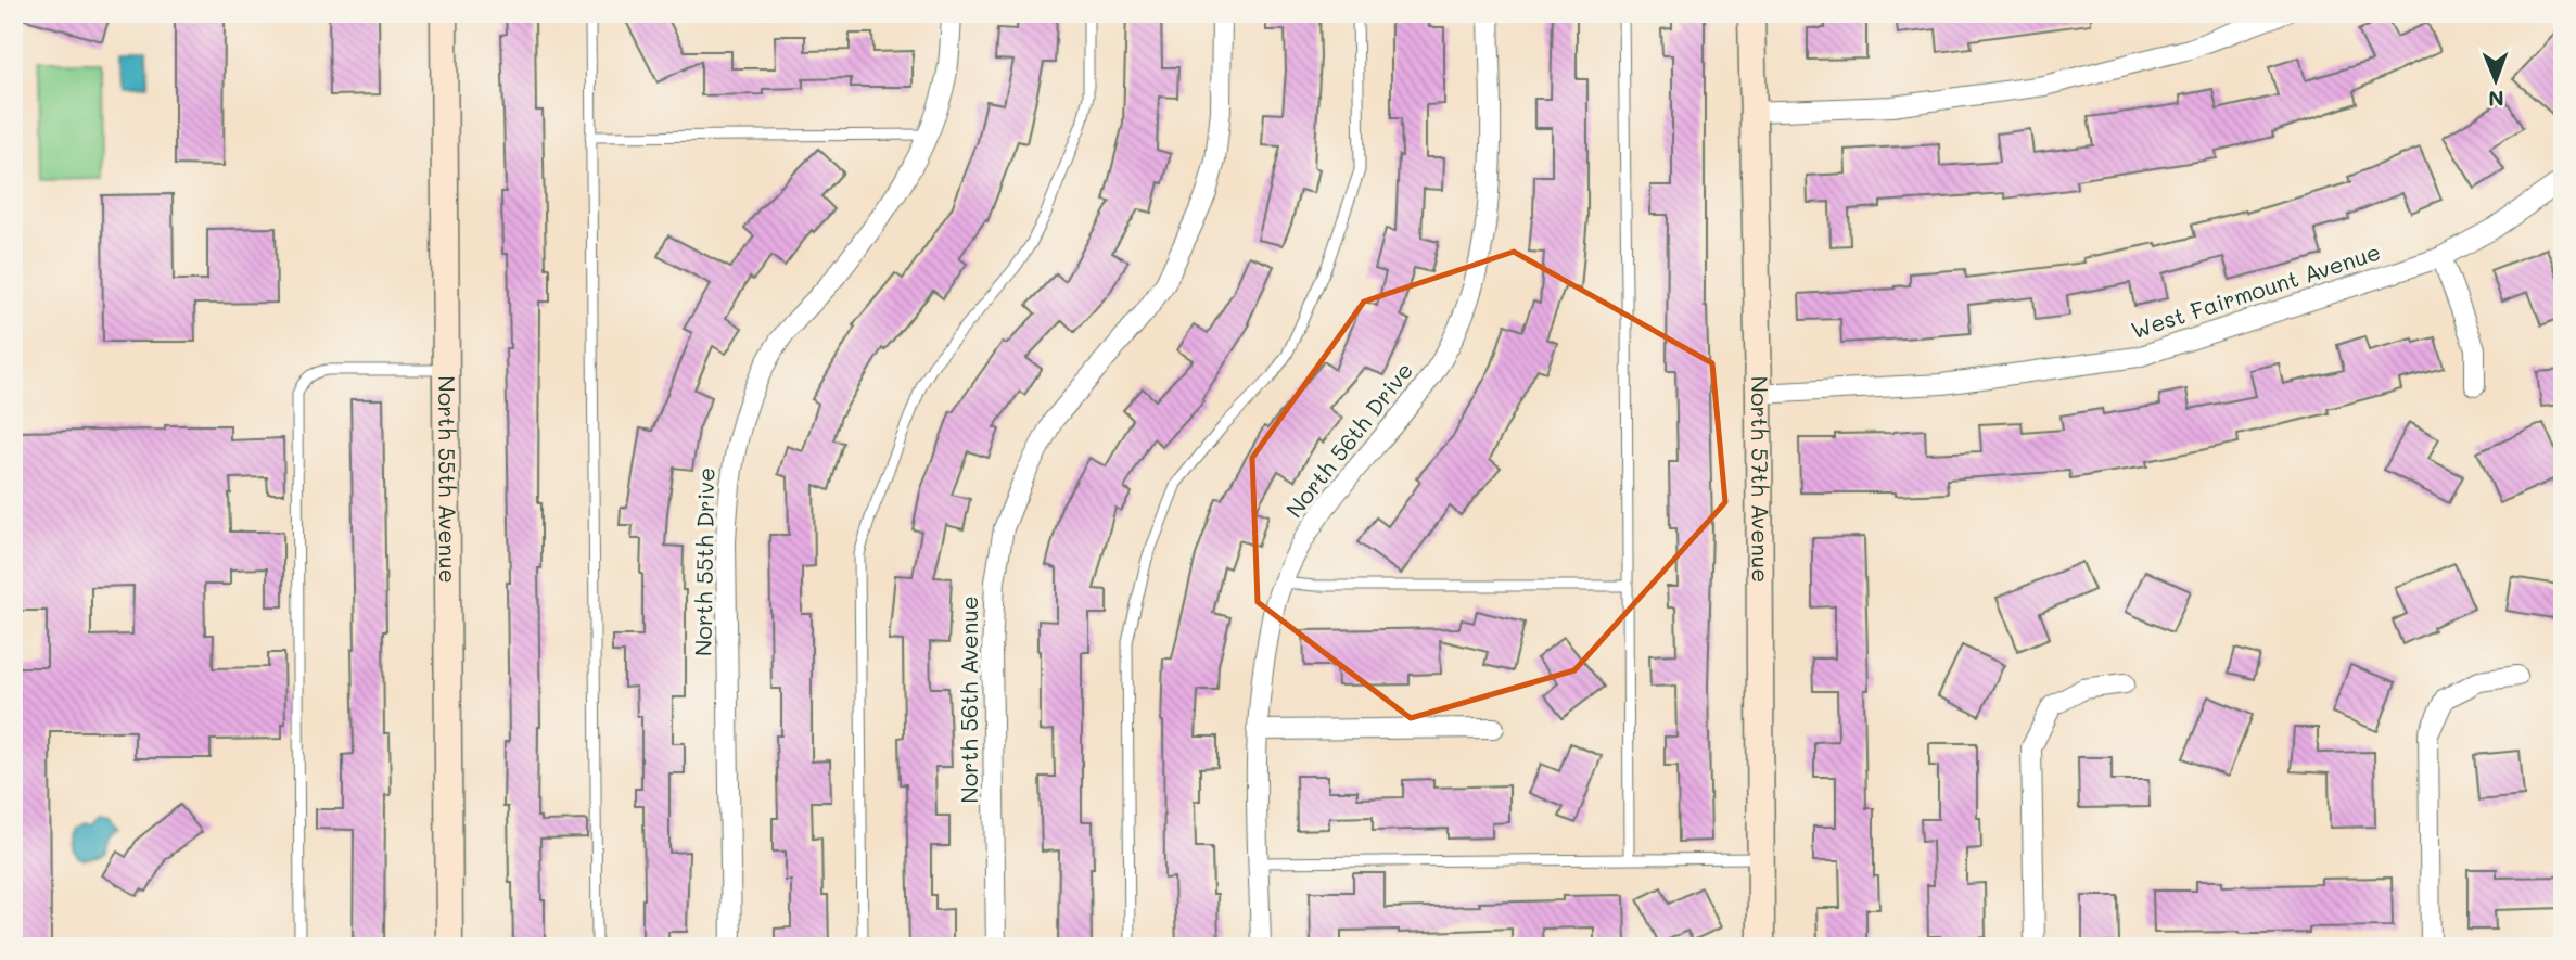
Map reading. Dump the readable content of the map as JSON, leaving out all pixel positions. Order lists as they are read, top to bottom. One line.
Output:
{"streets":{"street":["West Fairmount Avenue","North 56th Drive","North 55th Avenue","North 57th Avenue","North 55th Drive","North 56th Avenue"]},"crossings":[["West Fairmount Avenue","North 57th Avenue"]],"north":"bottom"}
